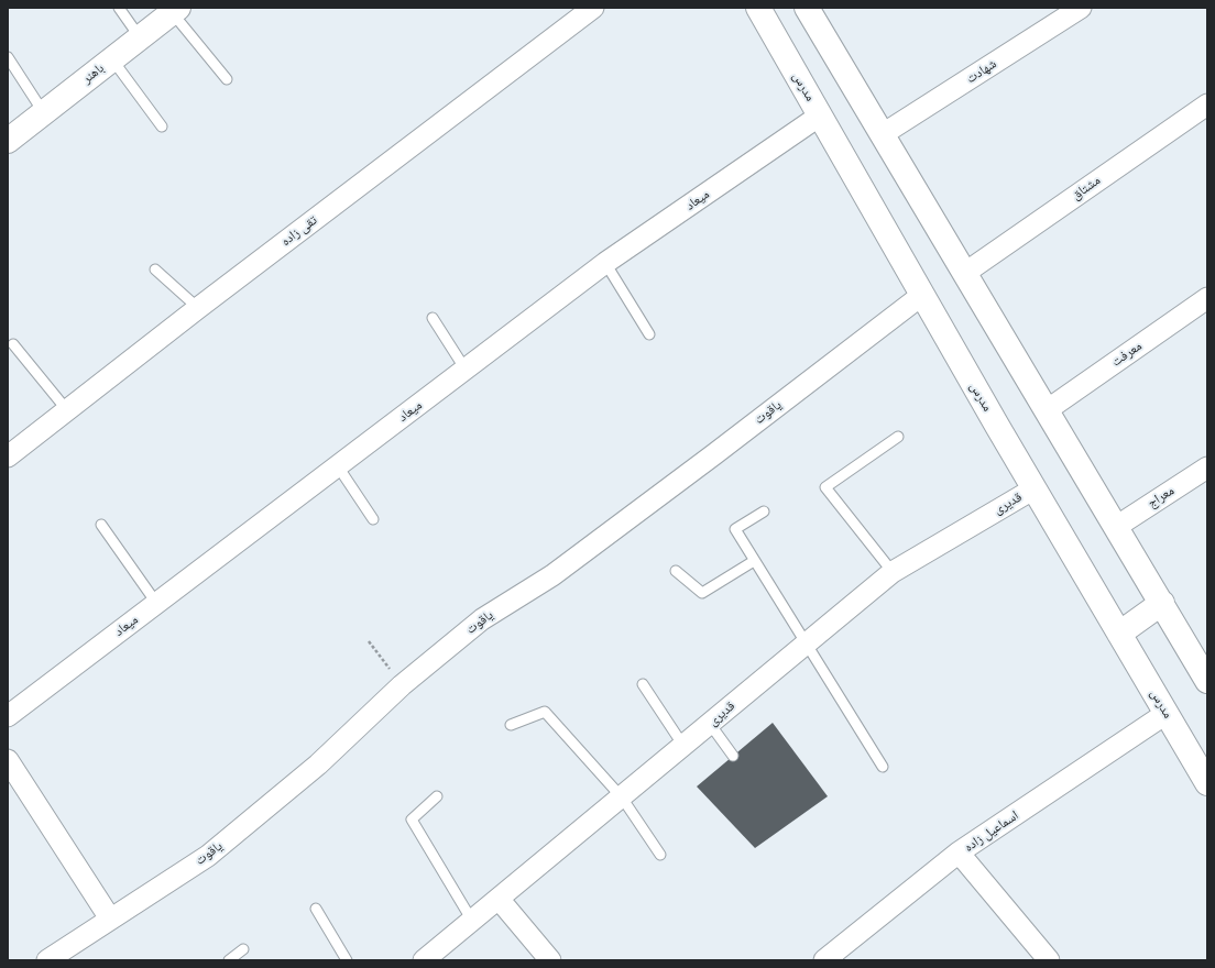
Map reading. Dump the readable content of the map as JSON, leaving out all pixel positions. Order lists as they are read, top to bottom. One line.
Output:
{"streets":{"street":["شهادت","باهنر","مدرس","مشتاق","میعاد","تقی زاده","معرفت","یاقوت","معراج","قدیری","اسماعیل زاده"]},"crossings":[["مدرس","میعاد"],["مدرس","یاقوت"],["مدرس","قدیری"],["مدرس","اسماعیل زاده"]]}
